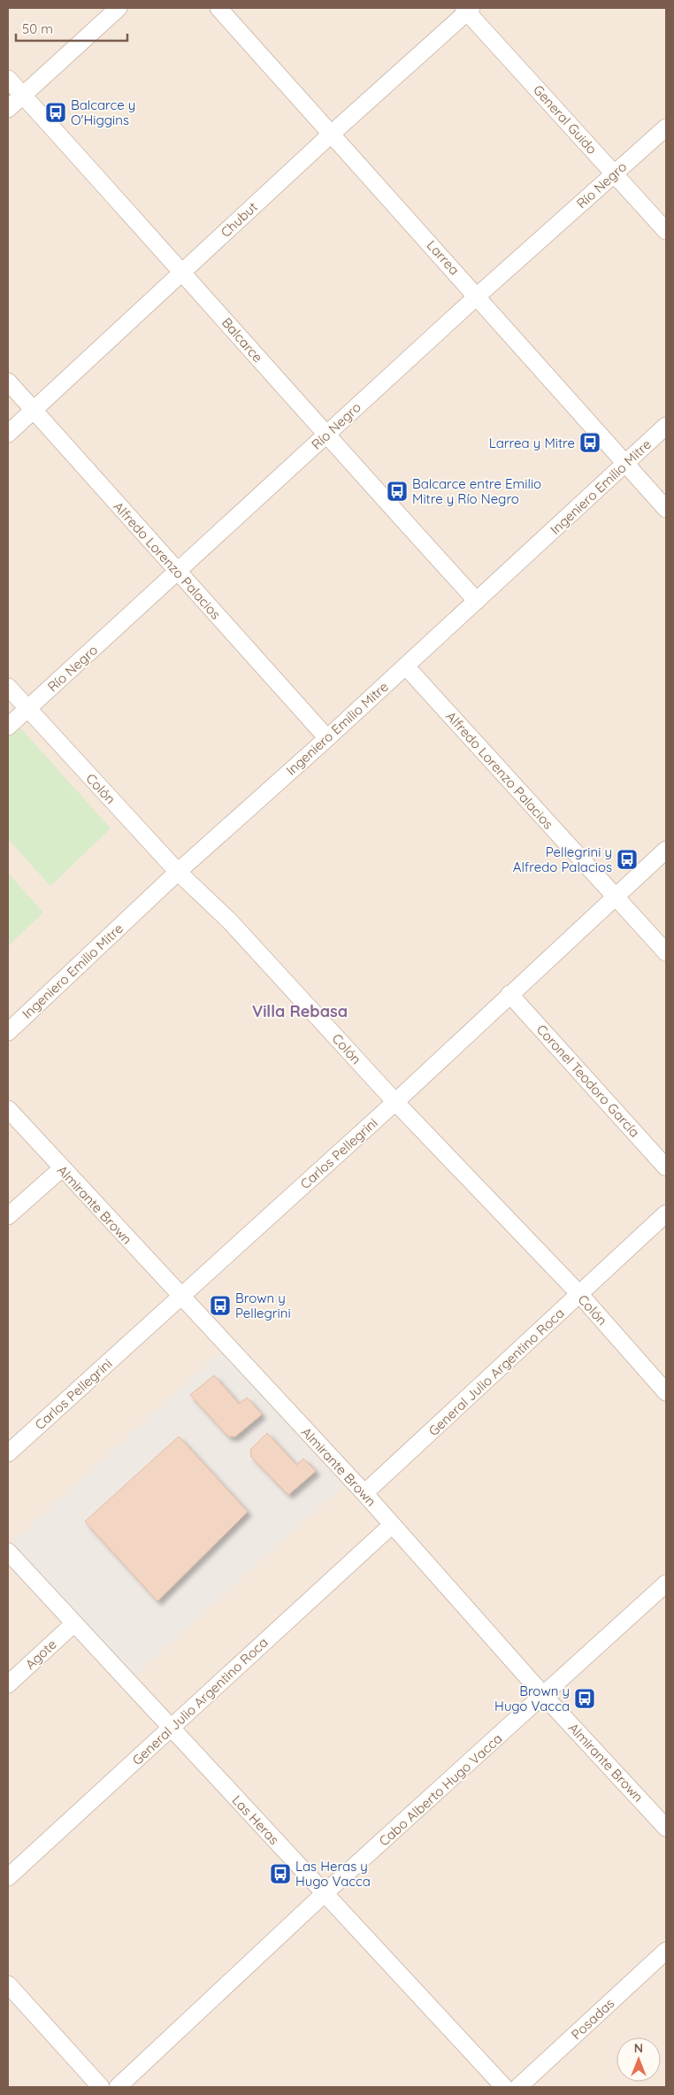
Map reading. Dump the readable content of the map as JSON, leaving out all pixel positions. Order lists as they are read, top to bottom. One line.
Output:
{"streets":{"street":["General Guido","Río Negro","Chubut","Larrea","Balcarce","Ingeniero Emilio Mitre","Alfredo Lorenzo Palacios","Colón","Coronel Teodoro García","Carlos Pellegrini","Almirante Brown","General Julio Argentino Roca","Agote","Cabo Alberto Hugo Vacca","Las Heras","Posadas"]},"crossings":[["General Guido","Río Negro"],["General Guido","Chubut"],["Río Negro","Larrea"],["Río Negro","Balcarce"],["Río Negro","Alfredo Lorenzo Palacios"],["Río Negro","Colón"],["Chubut","Larrea"],["Chubut","Balcarce"],["Chubut","Alfredo Lorenzo Palacios"],["Larrea","Ingeniero Emilio Mitre"],["Balcarce","Ingeniero Emilio Mitre"],["Ingeniero Emilio Mitre","Alfredo Lorenzo Palacios"],["Ingeniero Emilio Mitre","Colón"],["Alfredo Lorenzo Palacios","Carlos Pellegrini"],["Colón","Carlos Pellegrini"],["Colón","General Julio Argentino Roca"],["Coronel Teodoro García","Carlos Pellegrini"],["Carlos Pellegrini","Almirante Brown"],["Almirante Brown","General Julio Argentino Roca"],["Almirante Brown","Cabo Alberto Hugo Vacca"],["General Julio Argentino Roca","Las Heras"],["Agote","Las Heras"],["Cabo Alberto Hugo Vacca","Las Heras"]],"districts":["Villa Rebasa"],"places":{"bus stop":["Balcarce y O'Higgins","Larrea y Mitre","Balcarce entre Emilio Mitre y Río Negro","Pellegrini y Alfredo Palacios","Brown y Pellegrini","Brown y Hugo Vacca","Las Heras y Hugo Vacca"]},"scale_bar":"50 m","north":"top"}
